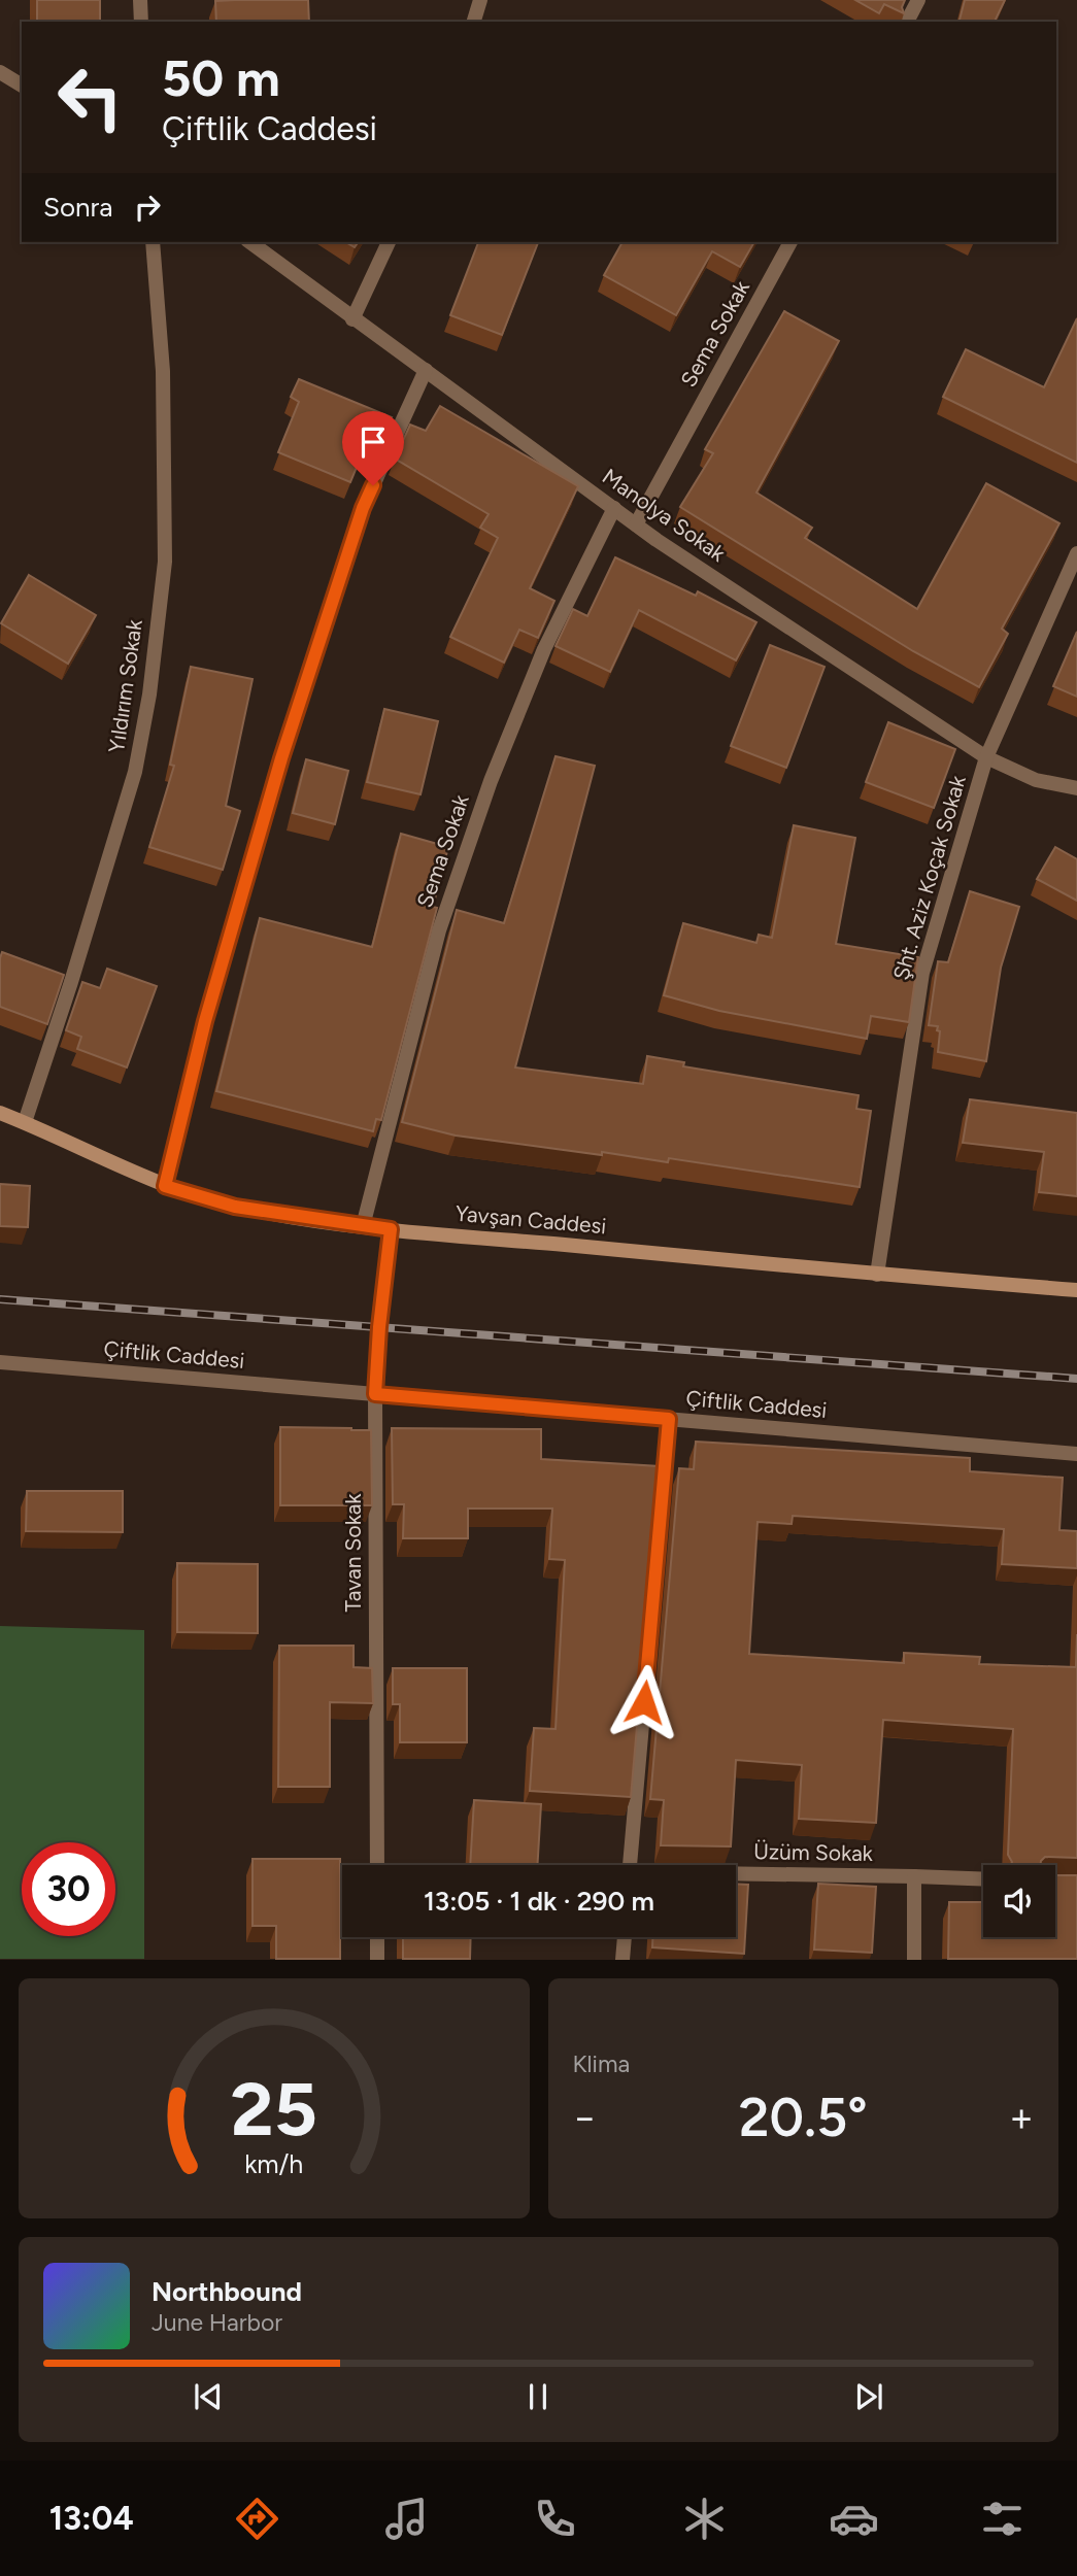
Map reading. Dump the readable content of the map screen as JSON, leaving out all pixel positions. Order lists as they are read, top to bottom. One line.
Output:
{"streets":{"street":["Sema Sokak","Manolya Sokak","Yıldırım Sokak","Şht. Aziz Koçak Sokak","Yavşan Caddesi","Çiftlik Caddesi","Tavan Sokak","Üzüm Sokak"]},"crossings":[["Sema Sokak","Manolya Sokak"],["Sema Sokak","Yavşan Caddesi"],["Manolya Sokak","Şht. Aziz Koçak Sokak"],["Yıldırım Sokak","Yavşan Caddesi"],["Şht. Aziz Koçak Sokak","Yavşan Caddesi"],["Yavşan Caddesi","Tavan Sokak"],["Çiftlik Caddesi","Tavan Sokak"]],"page":{"turn":["50 m","Çiftlik Caddesi"],"then":"Sonra","limit":"30","trip":"13:05 · 1 dk · 290 m","tile":"Klima","heat":["−","20.5°","+"],"song":["Northbound","June Harbor"],"tabs":"13:04","gauge":["25","km/h"]}}
